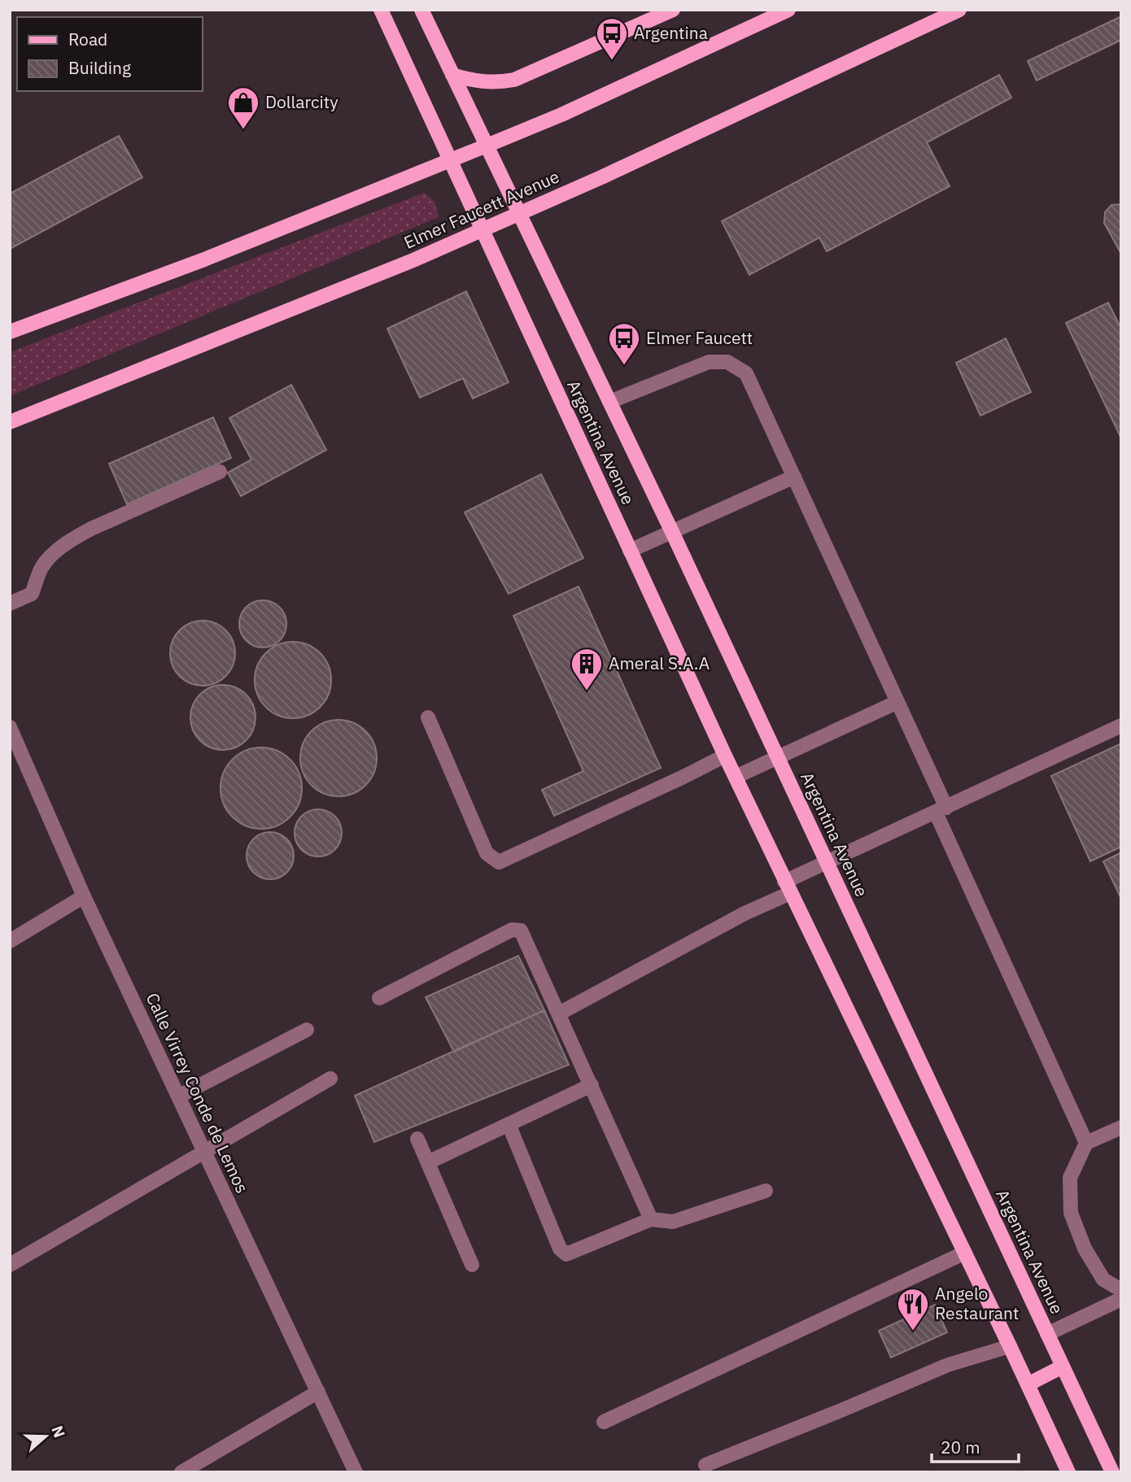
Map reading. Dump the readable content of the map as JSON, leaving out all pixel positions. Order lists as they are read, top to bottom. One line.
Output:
{"streets":{"main road":["Elmer Faucett Avenue","Argentina Avenue"],"street":["Calle Virrey Conde de Lemos"]},"crossings":[["Elmer Faucett Avenue","Argentina Avenue"]],"places":{"bus stop":["Argentina","Elmer Faucett"],"shop":["Dollarcity"],"building":["Ameral S.A.A"],"restaurant":["Angelo Restaurant"]},"legend":["Road","Building"],"scale_bar":"20 m","north":"right"}
